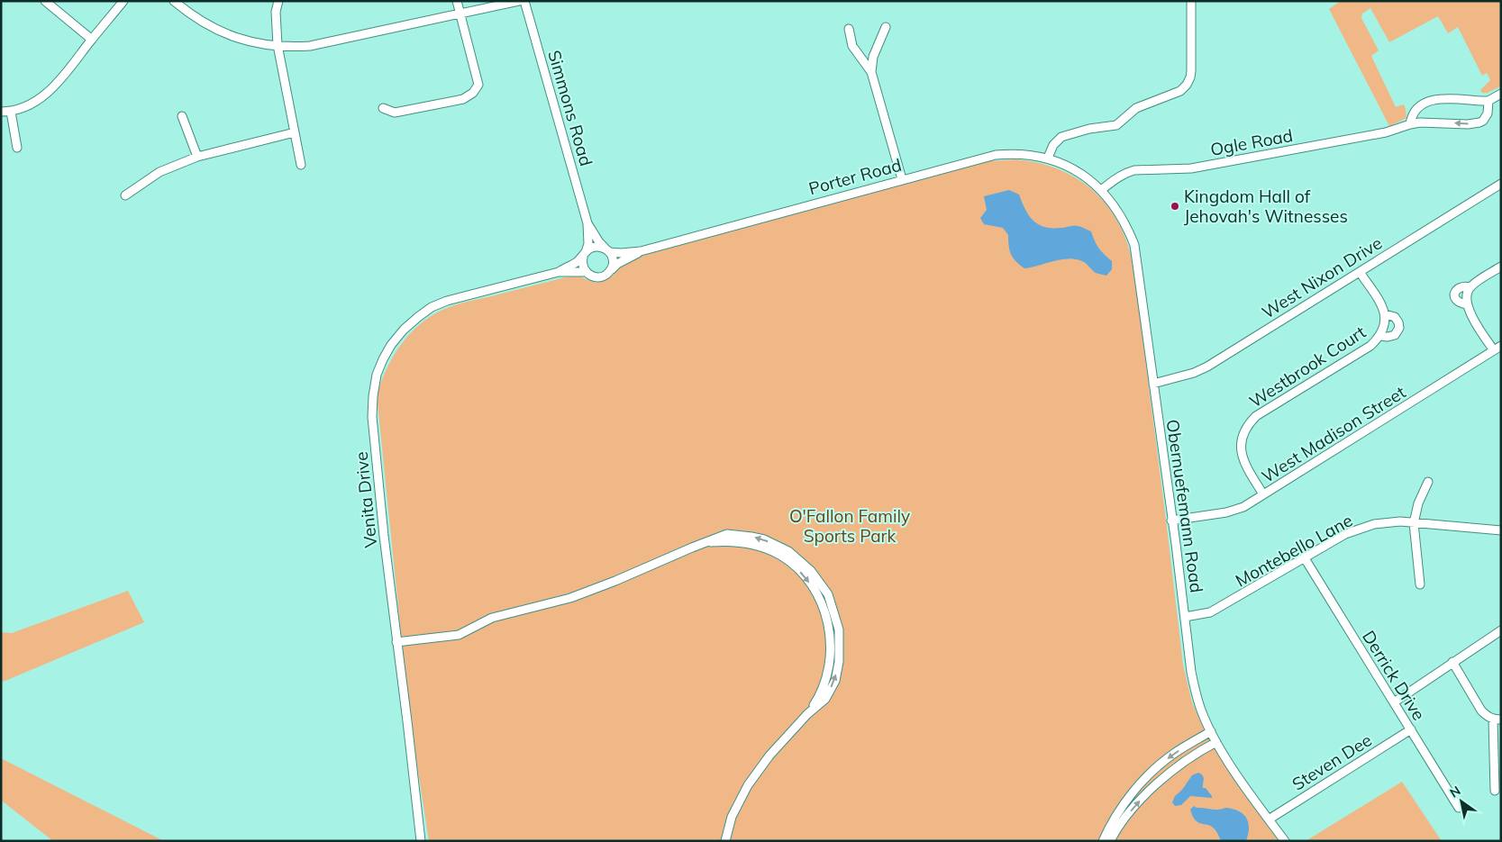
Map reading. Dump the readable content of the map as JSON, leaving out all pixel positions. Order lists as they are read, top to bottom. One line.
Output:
{"streets":{"street":["Simmons Road","Ogle Road","Porter Road","West Nixon Drive","Westbrook Court","West Madison Street","Venita Drive","Obernuefemann Road","Montebello Lane","Derrick Drive","Steven Dee"]},"crossings":[["Simmons Road","Porter Road"],["Simmons Road","Venita Drive"],["Ogle Road","Obernuefemann Road"],["Porter Road","Venita Drive"],["Porter Road","Obernuefemann Road"],["West Nixon Drive","Westbrook Court"],["West Nixon Drive","Obernuefemann Road"],["Westbrook Court","West Madison Street"],["West Madison Street","Obernuefemann Road"],["Obernuefemann Road","Montebello Lane"],["Obernuefemann Road","Steven Dee"],["Montebello Lane","Derrick Drive"],["Derrick Drive","Steven Dee"]],"parks":["O'Fallon Family Sports Park"],"places":["Kingdom Hall of Jehovah's Witnesses"],"north":"top left"}
